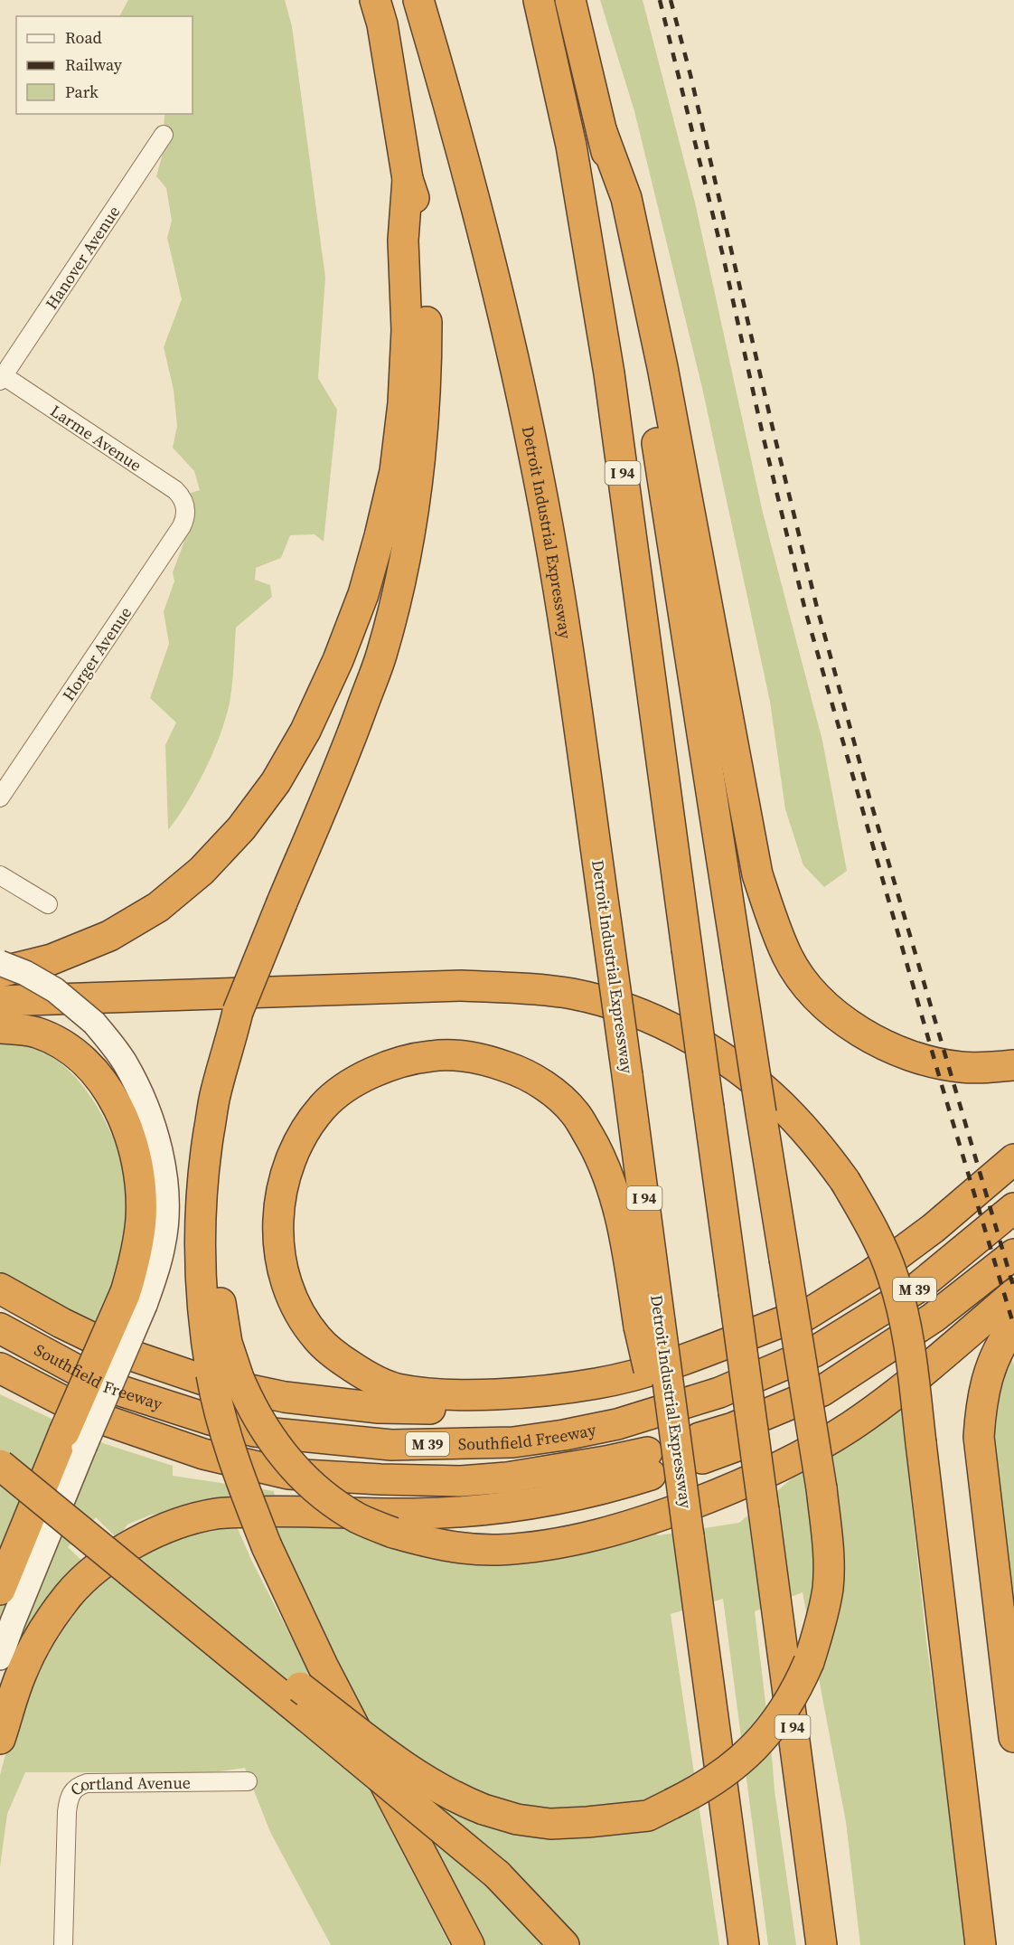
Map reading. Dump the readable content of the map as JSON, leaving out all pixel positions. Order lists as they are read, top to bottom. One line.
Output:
{"streets":{"highway":["I 94","Detroit Industrial Expressway","M 39","Southfield Freeway"],"street":["Hanover Avenue","Larme Avenue","Horger Avenue","Cortland Avenue"]},"crossings":[["Hanover Avenue","Larme Avenue"],["Larme Avenue","Horger Avenue"],["Detroit Industrial Expressway","M 39"]],"legend":["Road","Railway","Park"]}
